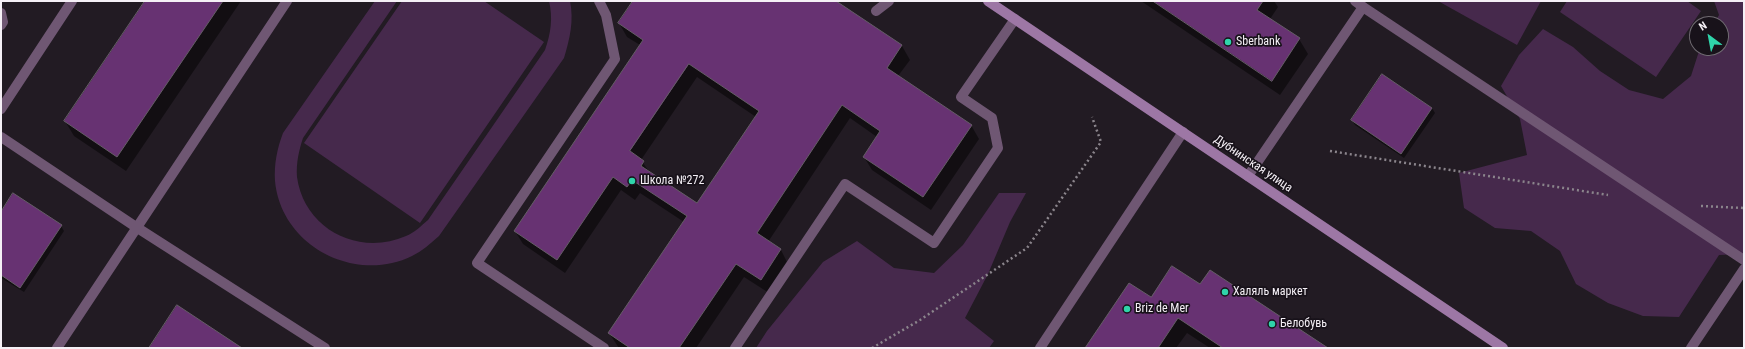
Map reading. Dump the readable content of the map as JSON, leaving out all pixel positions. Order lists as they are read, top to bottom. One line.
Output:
{"streets":{"main road":["Дубнинская улица"]},"places":["Sberbank","Школа №272","Халяль маркет","Briz de Mer","Белобувь"],"north":"top left"}
